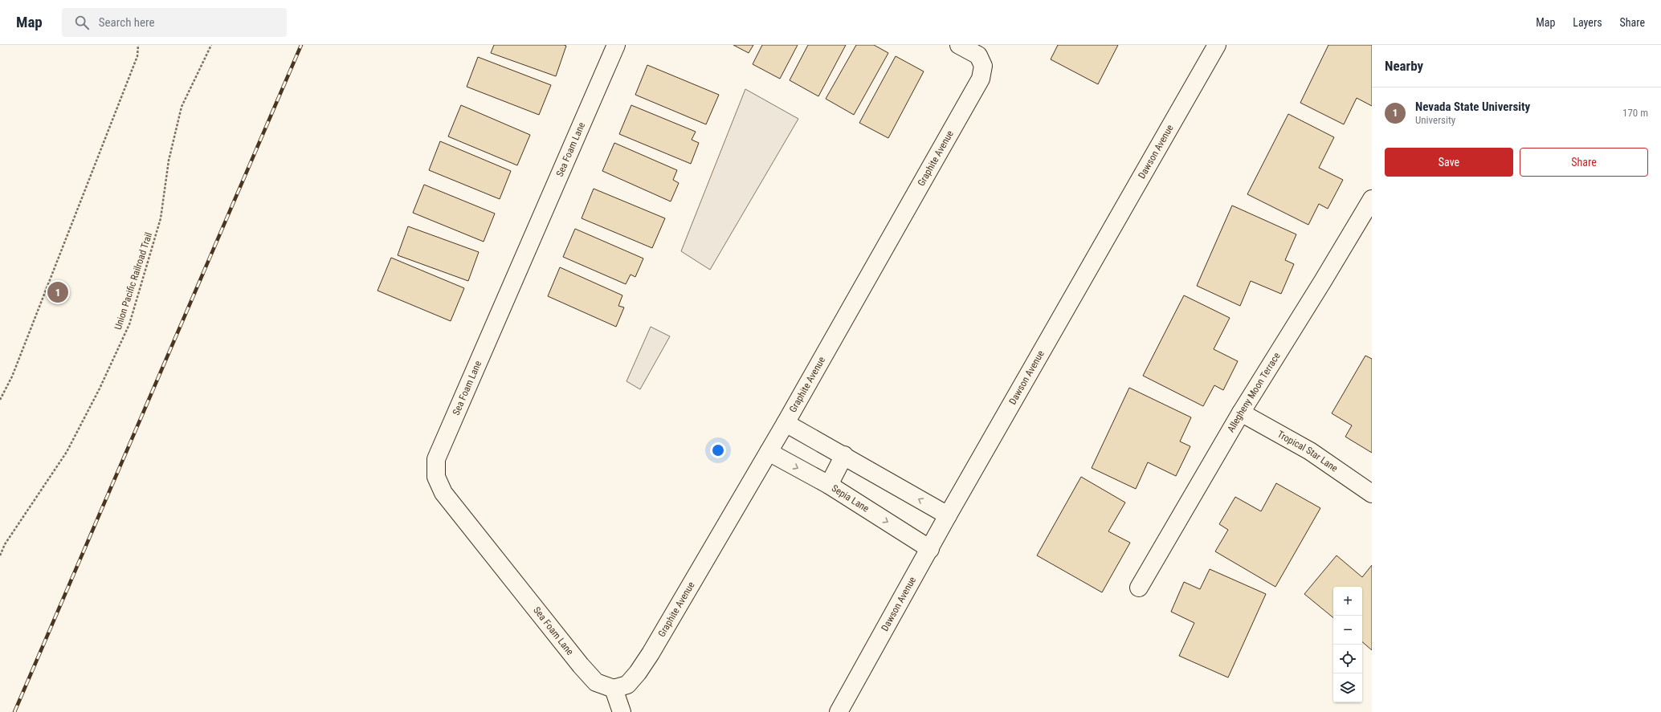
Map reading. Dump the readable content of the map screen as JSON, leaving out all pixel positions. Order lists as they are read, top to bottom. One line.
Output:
{"streets":{"street":["Sea Foam Lane","Dawson Avenue","Graphite Avenue","Allegheny Moon Terrace","Tropical Star Lane","Sepia Lane"],"path":["Union Pacific Railroad Trail"]},"crossings":[["Sea Foam Lane","Graphite Avenue"],["Dawson Avenue","Sepia Lane"],["Graphite Avenue","Sepia Lane"],["Allegheny Moon Terrace","Tropical Star Lane"]],"page":{"header":"Map","search":"Search here","nav":["Map","Layers","Share"],"heading":"Nearby","list":[{"mark":"1","name":"Nevada State University","note":"University","value":"170 m"}],"buttons":["Save","Share"],"pins":"1","map_buttons":["+","−"]}}
